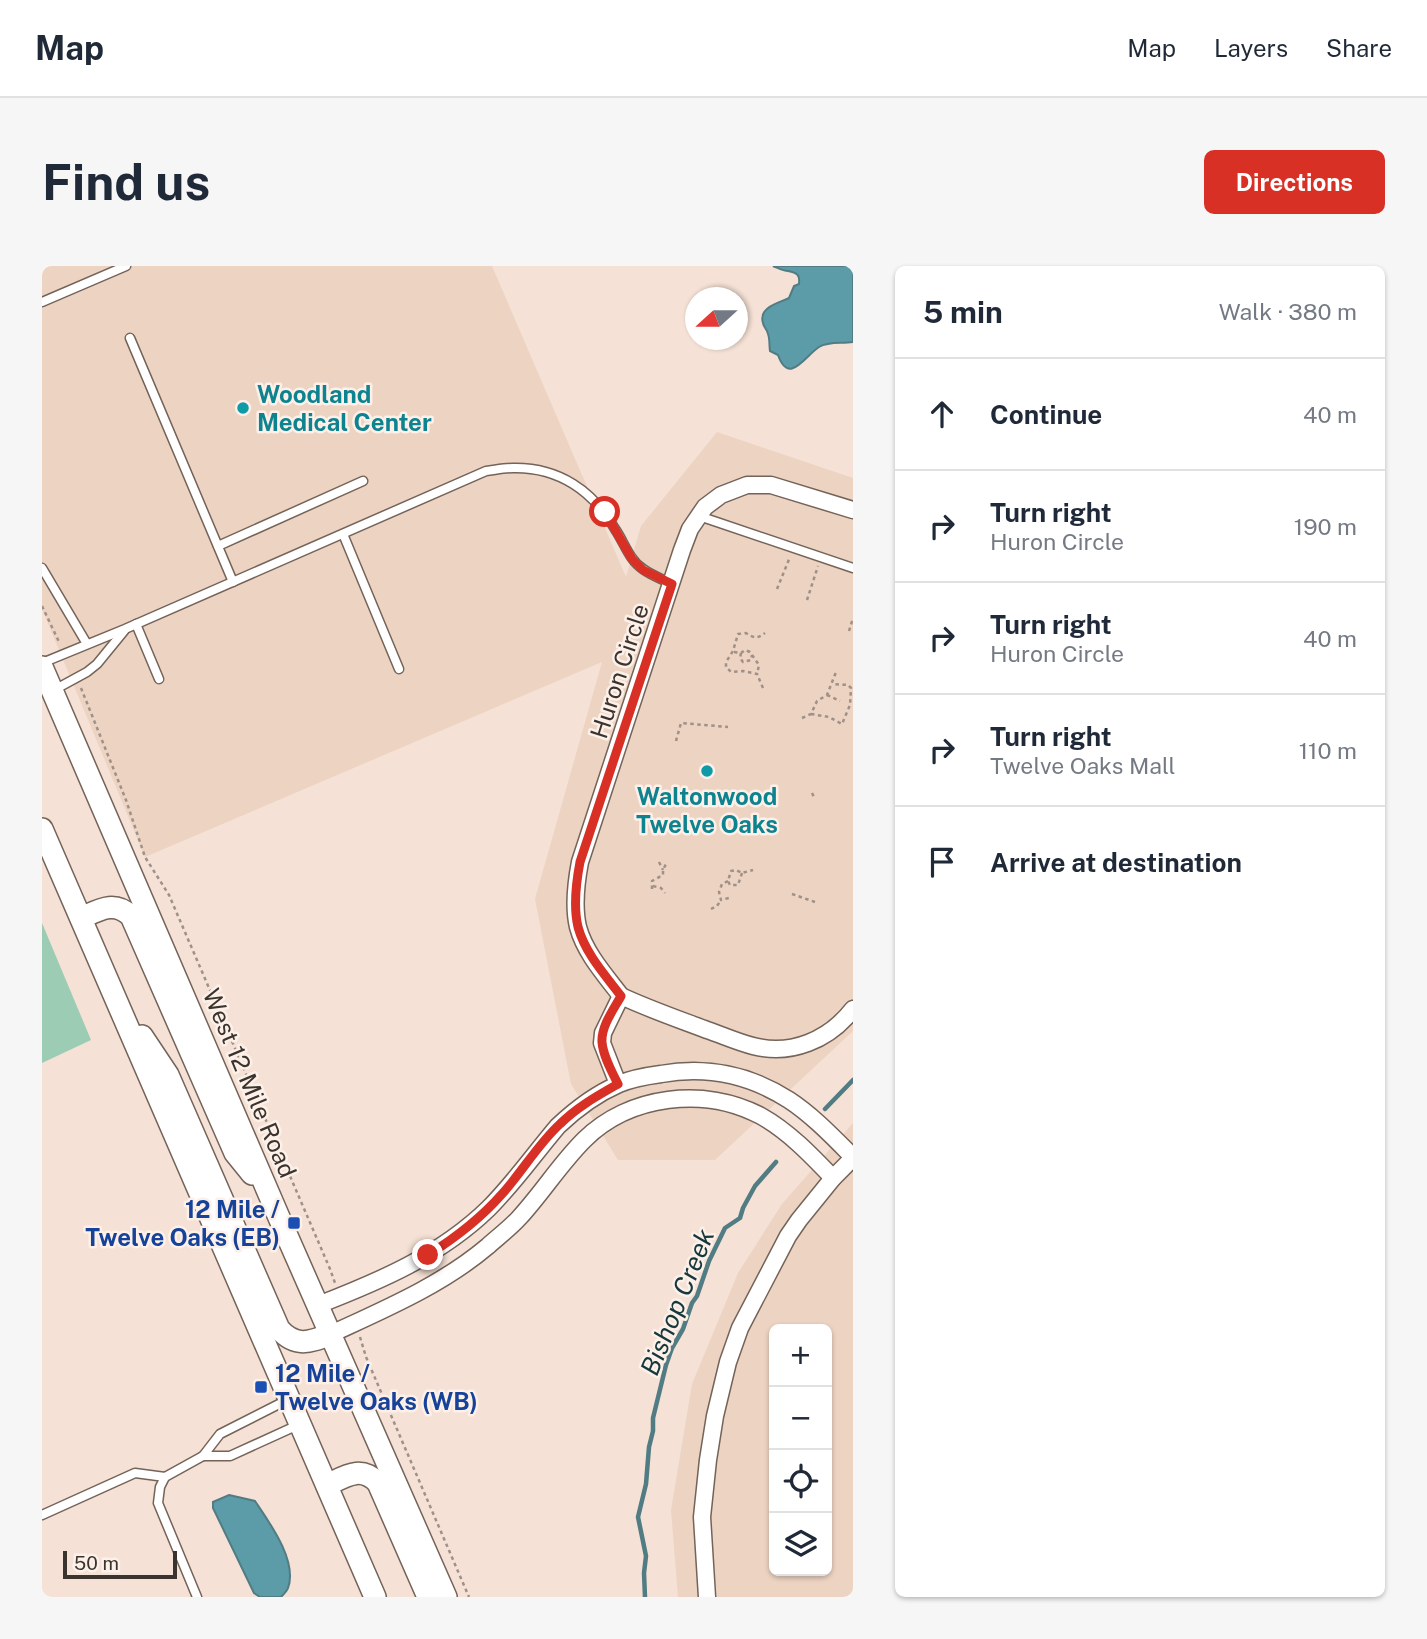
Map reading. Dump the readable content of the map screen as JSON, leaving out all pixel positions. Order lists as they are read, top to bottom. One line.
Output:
{"streets":{"main road":["West 12 Mile Road"],"street":["Huron Circle"]},"water":["Bishop Creek"],"places":{"other":["Woodland Medical Center","Waltonwood Twelve Oaks"],"transit":["12 Mile / Twelve Oaks (EB)","12 Mile / Twelve Oaks (WB)"]},"scale_bar":"50 m","north":"left","page":{"header":"Map","nav":["Map","Layers","Share"],"buttons":"Directions","title":"Find us","heading":["5 min","Walk · 380 m"],"list":[["Continue","40 m"],["Turn right","Huron Circle","190 m"],["Turn right","Huron Circle","40 m"],["Turn right","Twelve Oaks Mall","110 m"],"Arrive at destination"],"map_buttons":["+","−"],"scale":"50 m"}}
